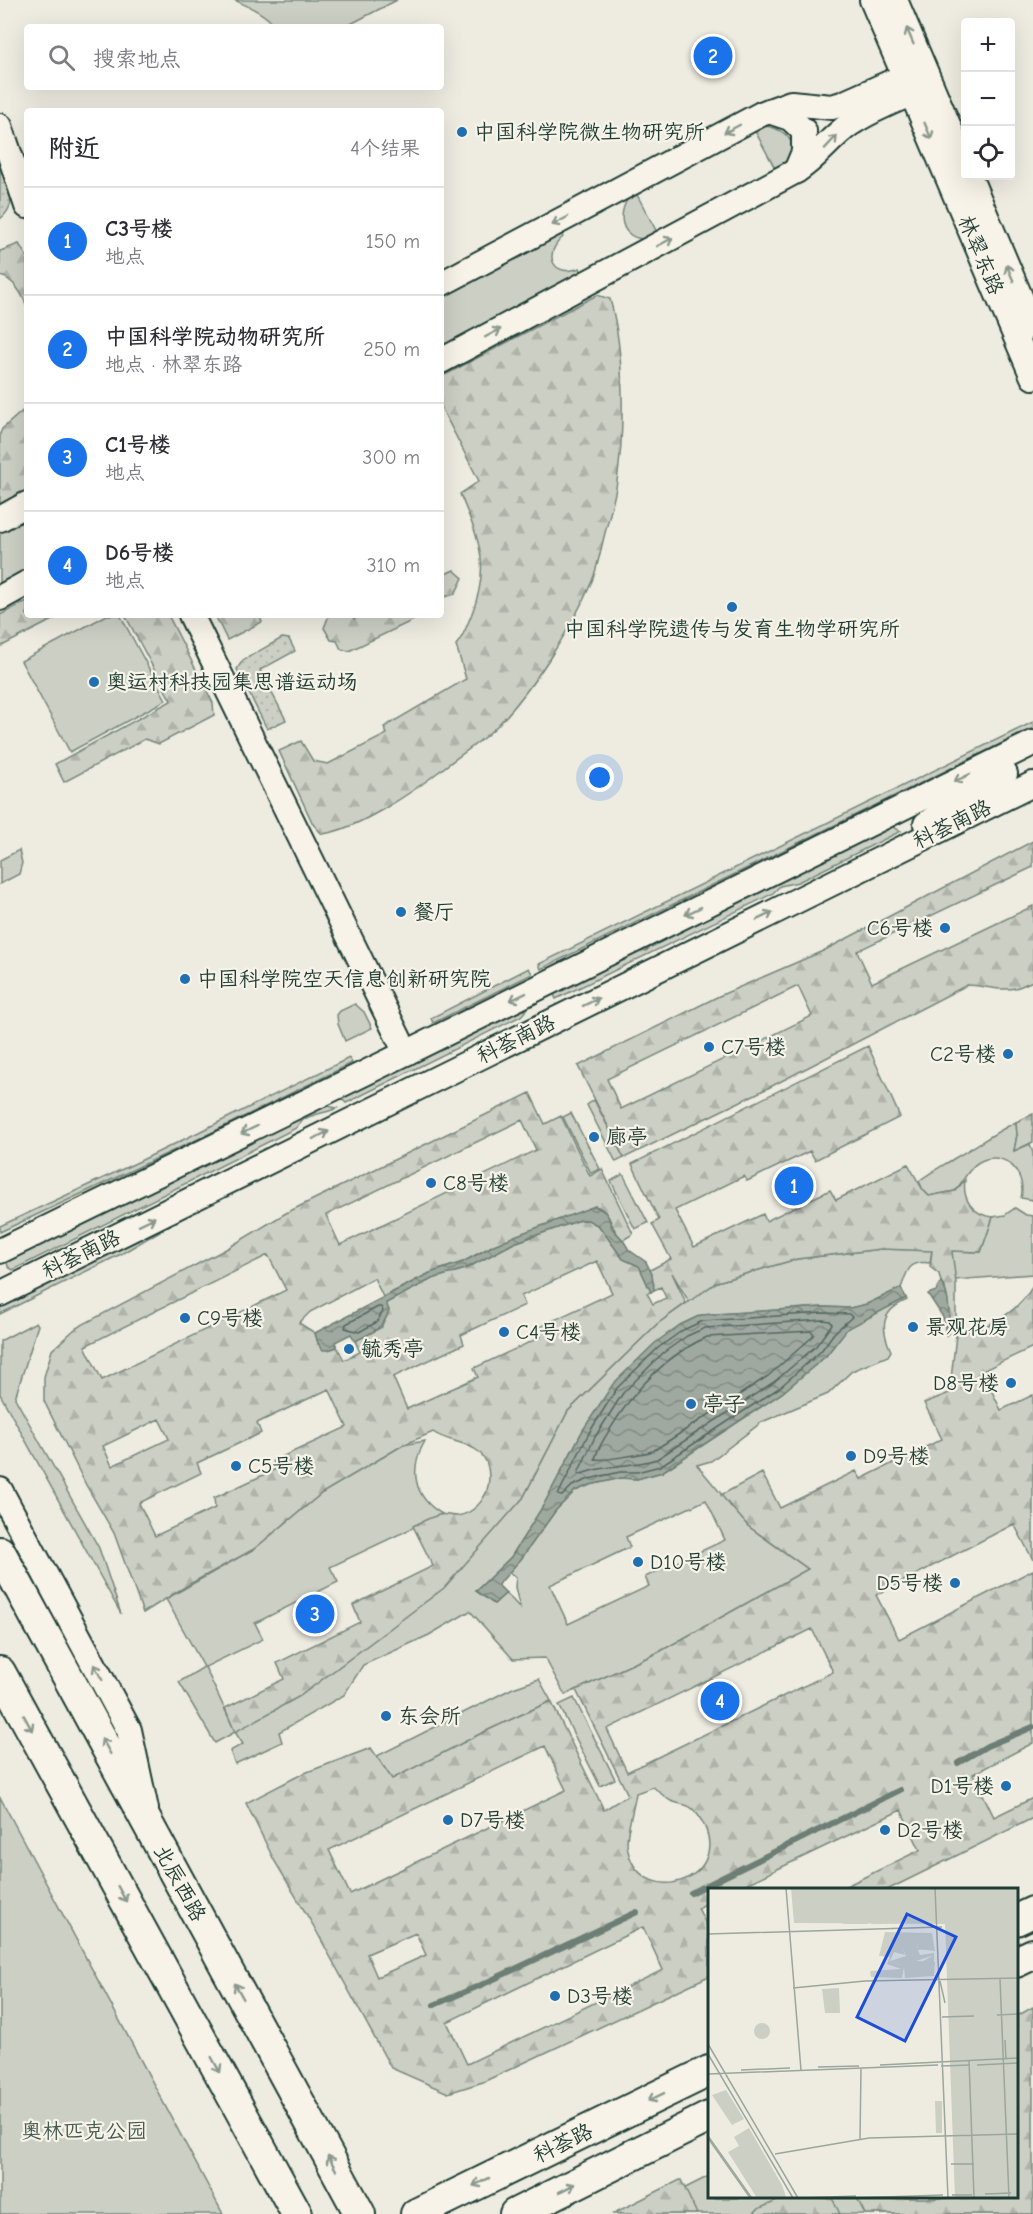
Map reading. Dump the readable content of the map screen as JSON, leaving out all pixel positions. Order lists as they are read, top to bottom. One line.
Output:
{"streets":{"main road":["北辰西路","科荟路"],"street":["林翠东路","科荟南路"]},"parks":["奥林匹克公园"],"places":["中国科学院微生物研究所","中国科学院遗传与发育生物学研究所","奥运村科技园集思谱运动场","餐厅","C6号楼","中国科学院空天信息创新研究院","C7号楼","C2号楼","廊亭","C8号楼","C9号楼","景观花房","C4号楼","毓秀亭","D8号楼","亭子","D9号楼","C5号楼","D10号楼","D5号楼","东会所","D1号楼","D7号楼","D2号楼","D3号楼"],"page":{"map_buttons":["+","−"],"search":"搜索地点","pins":["2","1","3","4"],"heading":["附近","4个结果"],"list":[{"mark":"1","name":"C3号楼","note":"地点","value":"150 m"},{"mark":"2","name":"中国科学院动物研究所","note":"地点 · 林翠东路","value":"250 m"},{"mark":"3","name":"C1号楼","note":"地点","value":"300 m"},{"mark":"4","name":"D6号楼","note":"地点","value":"310 m"}]}}
